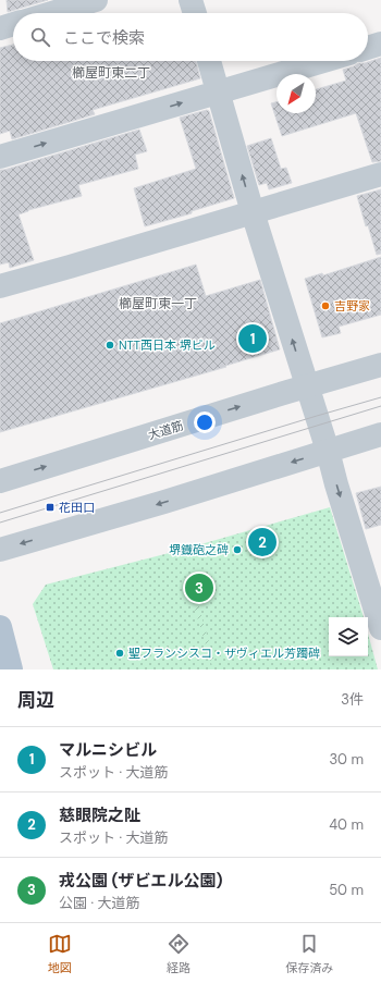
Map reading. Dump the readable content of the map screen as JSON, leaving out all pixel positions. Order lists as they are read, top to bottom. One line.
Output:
{"streets":{"street":["大道筋"]},"districts":["櫛屋町東二丁","櫛屋町東一丁"],"places":{"other":["吉野家","NTT西日本 堺ビル","堺鐡砲之碑","聖フランシスコ・ザヴィエル芳躅碑"],"transit":["花田口"]},"north":"bottom left","page":{"search":"ここで検索","pins":["1","2","3"],"heading":["周辺","3件"],"list":[{"mark":"1","name":"マルニシビル","note":"スポット · 大道筋","value":"30 m"},{"mark":"2","name":"慈眼院之阯","note":"スポット · 大道筋","value":"40 m"},{"mark":"3","name":"戎公園 (ザビエル公園)","note":"公園 · 大道筋","value":"50 m"}],"nav":["地図","経路","保存済み"]}}
